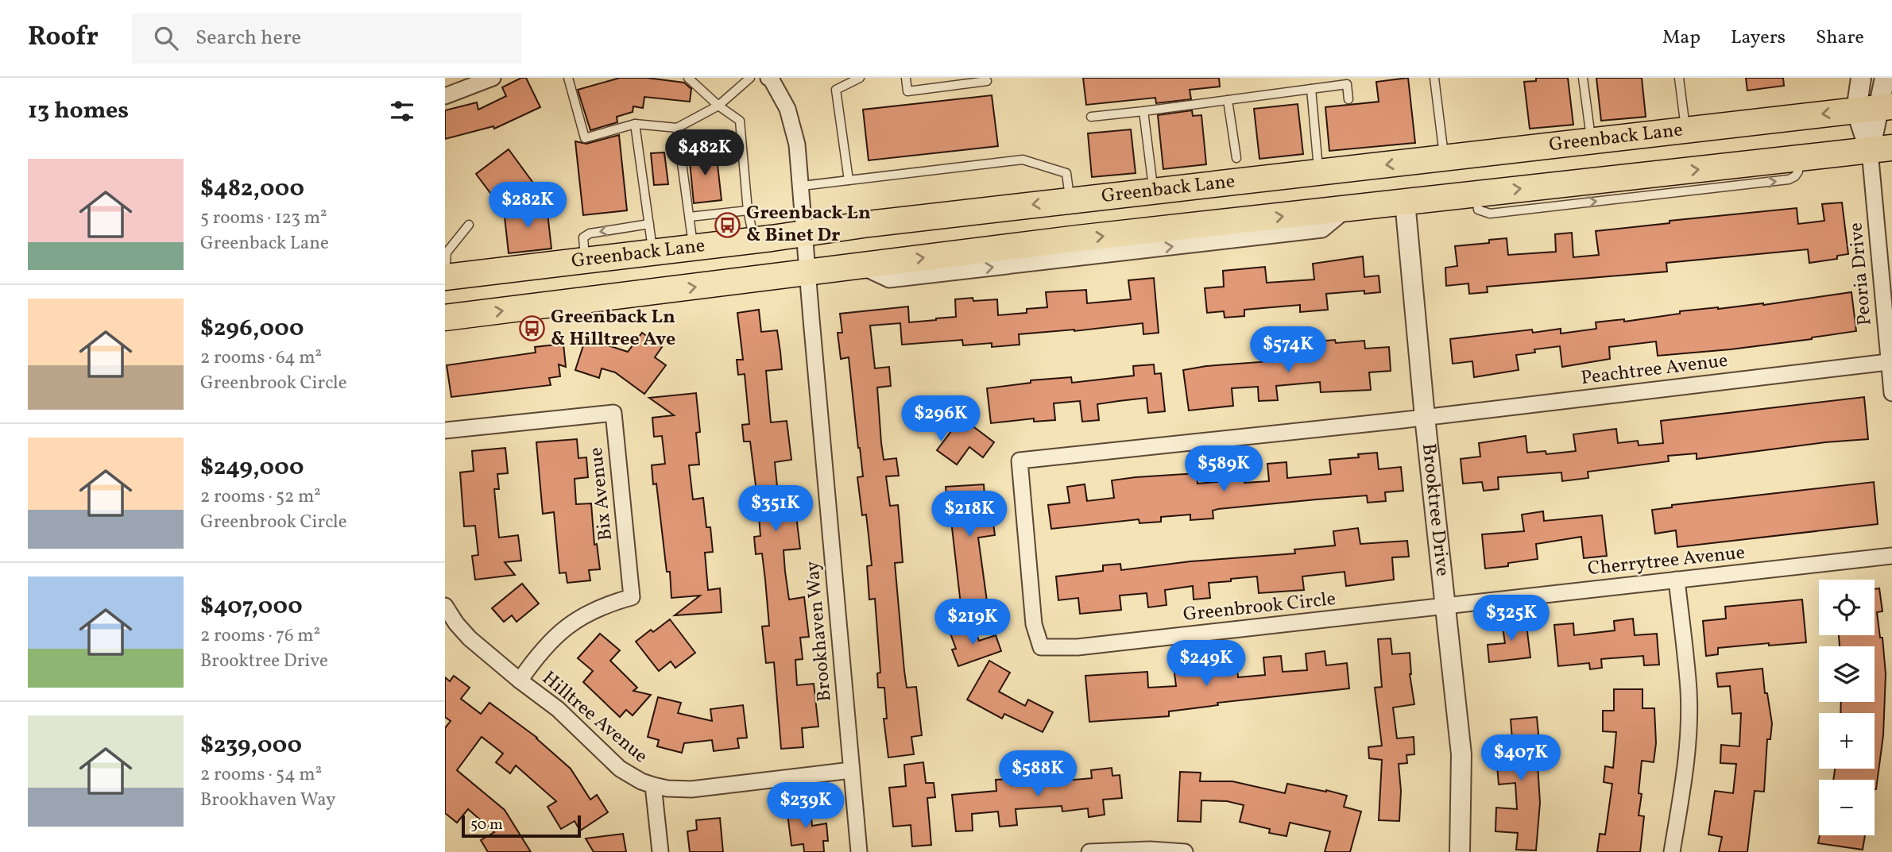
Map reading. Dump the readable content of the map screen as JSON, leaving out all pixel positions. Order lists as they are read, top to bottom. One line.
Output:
{"streets":{"main road":["Greenback Lane"],"street":["Peoria Drive","Peachtree Avenue","Bix Avenue","Brooktree Drive","Cherrytree Avenue","Greenbrook Circle","Brookhaven Way","Hilltree Avenue"]},"crossings":[["Greenback Lane","Peoria Drive"],["Greenback Lane","Brooktree Drive"],["Greenback Lane","Brookhaven Way"],["Peoria Drive","Peachtree Avenue"],["Peachtree Avenue","Brooktree Drive"],["Peachtree Avenue","Greenbrook Circle"],["Bix Avenue","Hilltree Avenue"],["Brooktree Drive","Cherrytree Avenue"],["Brooktree Drive","Greenbrook Circle"],["Cherrytree Avenue","Greenbrook Circle"],["Brookhaven Way","Hilltree Avenue"]],"places":{"bus stop":["Greenback Ln & Binet Dr","Greenback Ln & Hilltree Ave"]},"scale_bar":"50 m","page":{"header":"Roofr","search":"Search here","nav":["Map","Layers","Share"],"heading":"13 homes","price":["$482K","$282K","$574K","$296K","$589K","$351K","$218K","$325K","$219K","$249K","$407K","$588K","$239K"],"list":[{"name":"$482,000","note":"5 rooms · 123 m² · Greenback Lane"},{"name":"$296,000","note":"2 rooms · 64 m² · Greenbrook Circle"},{"name":"$249,000","note":"2 rooms · 52 m² · Greenbrook Circle"},{"name":"$407,000","note":"2 rooms · 76 m² · Brooktree Drive"},{"name":"$239,000","note":"2 rooms · 54 m² · Brookhaven Way"}],"map_buttons":["+","−"],"scale":"50 m"}}
